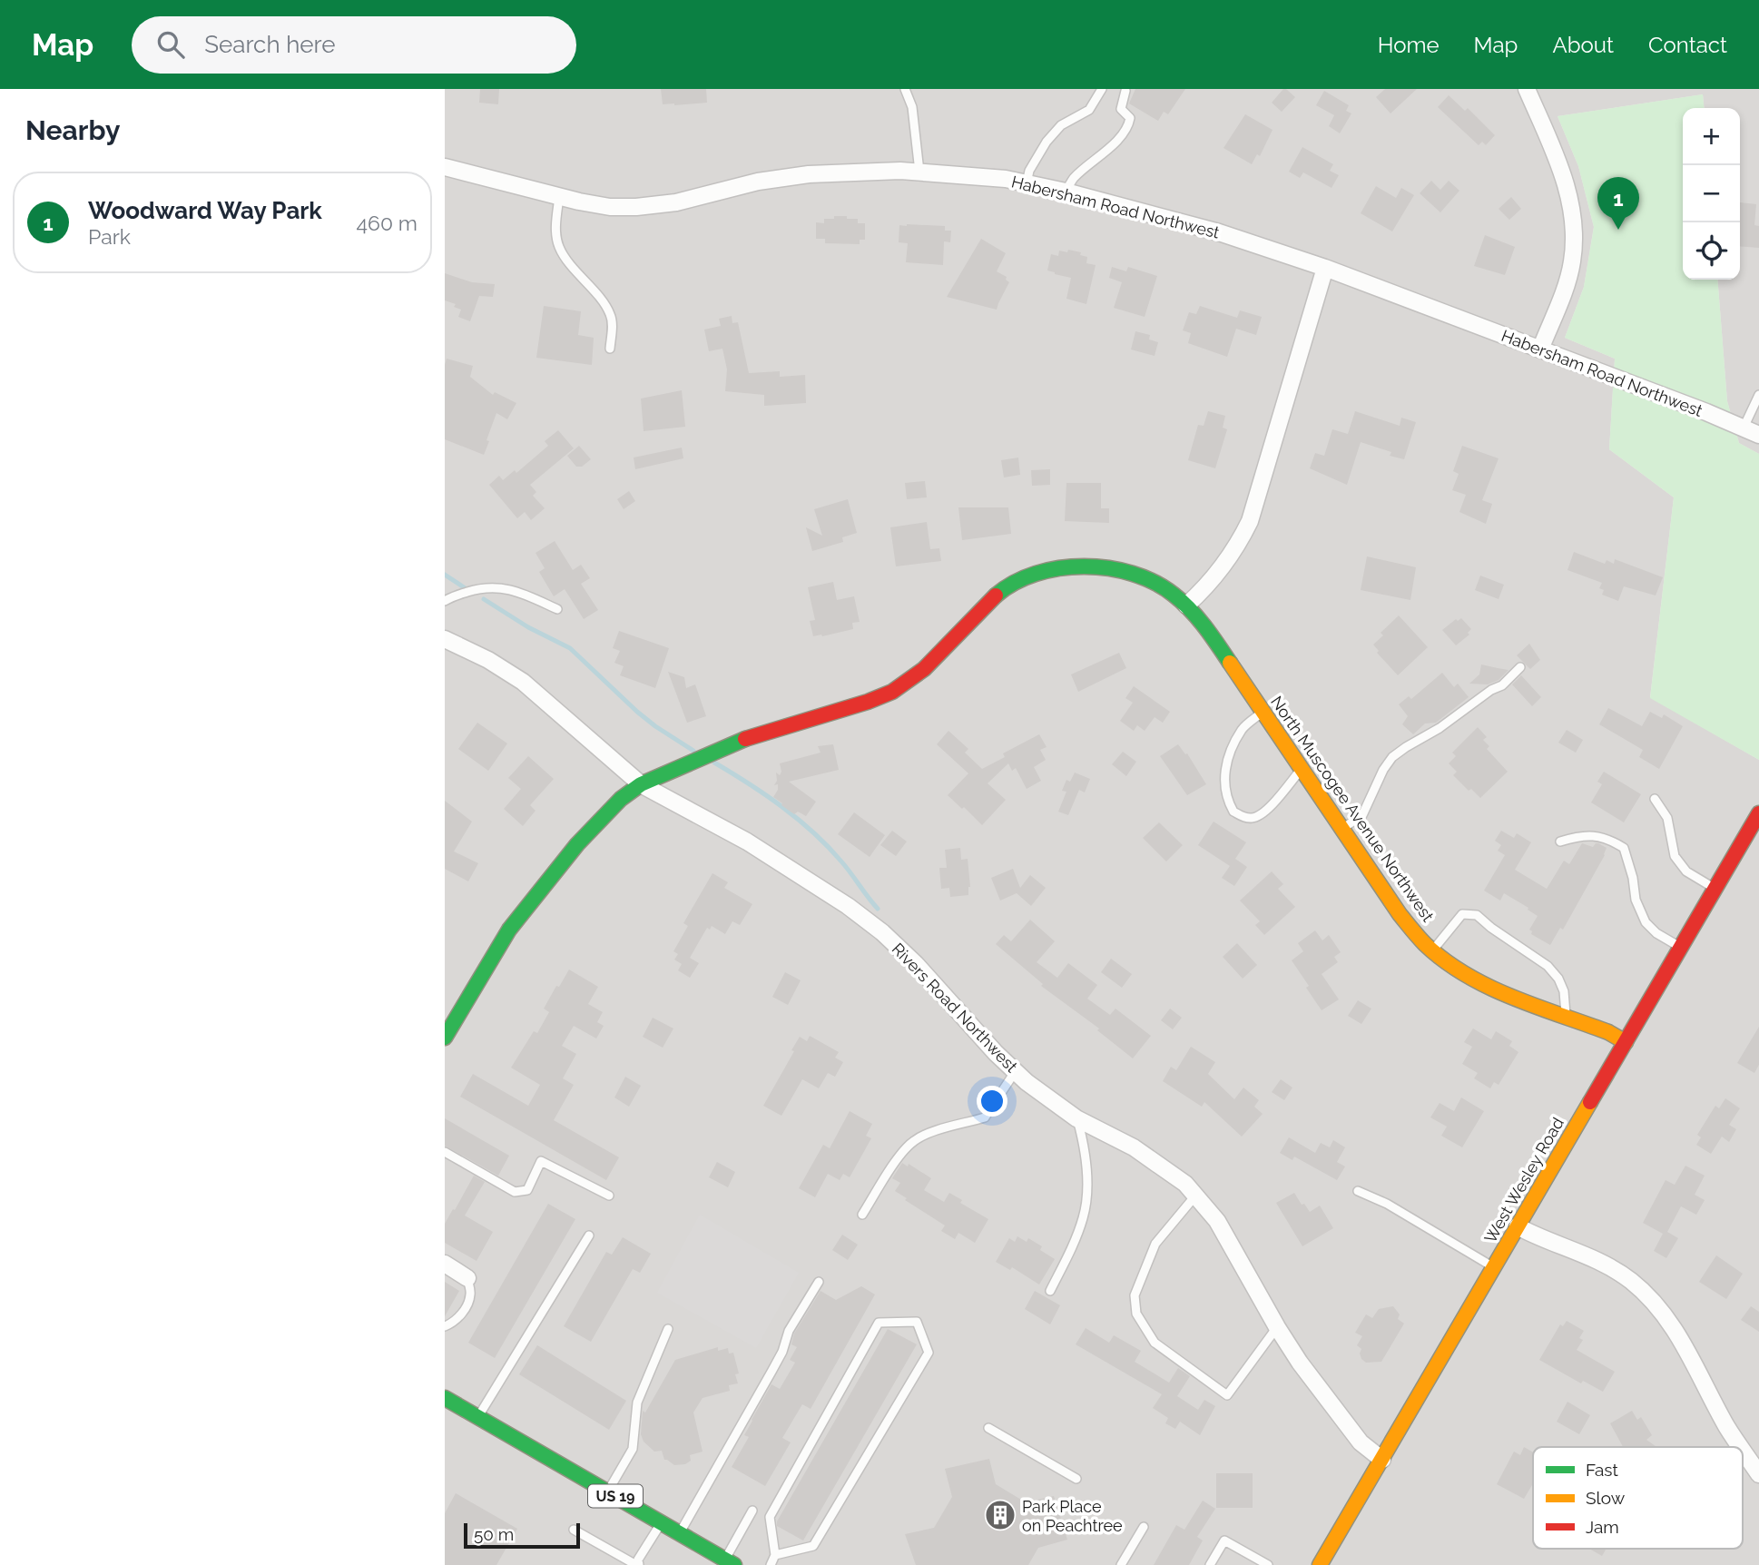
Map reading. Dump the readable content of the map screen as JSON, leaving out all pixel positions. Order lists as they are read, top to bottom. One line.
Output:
{"streets":{"main road":["North Muscogee Avenue Northwest","West Wesley Road","US 19"],"street":["Habersham Road Northwest","Rivers Road Northwest"]},"crossings":[["North Muscogee Avenue Northwest","Rivers Road Northwest"],["North Muscogee Avenue Northwest","West Wesley Road"],["Rivers Road Northwest","West Wesley Road"]],"places":{"building":["Park Place on Peachtree"]},"legend":["Fast","Slow","Jam"],"scale_bar":"50 m","page":{"header":"Map","search":"Search here","nav":["Home","Map","About","Contact"],"heading":"Nearby","map_buttons":["+","−"],"list":[{"mark":"1","name":"Woodward Way Park","note":"Park","value":"460 m"}],"pins":"1","scale":"50 m"}}
